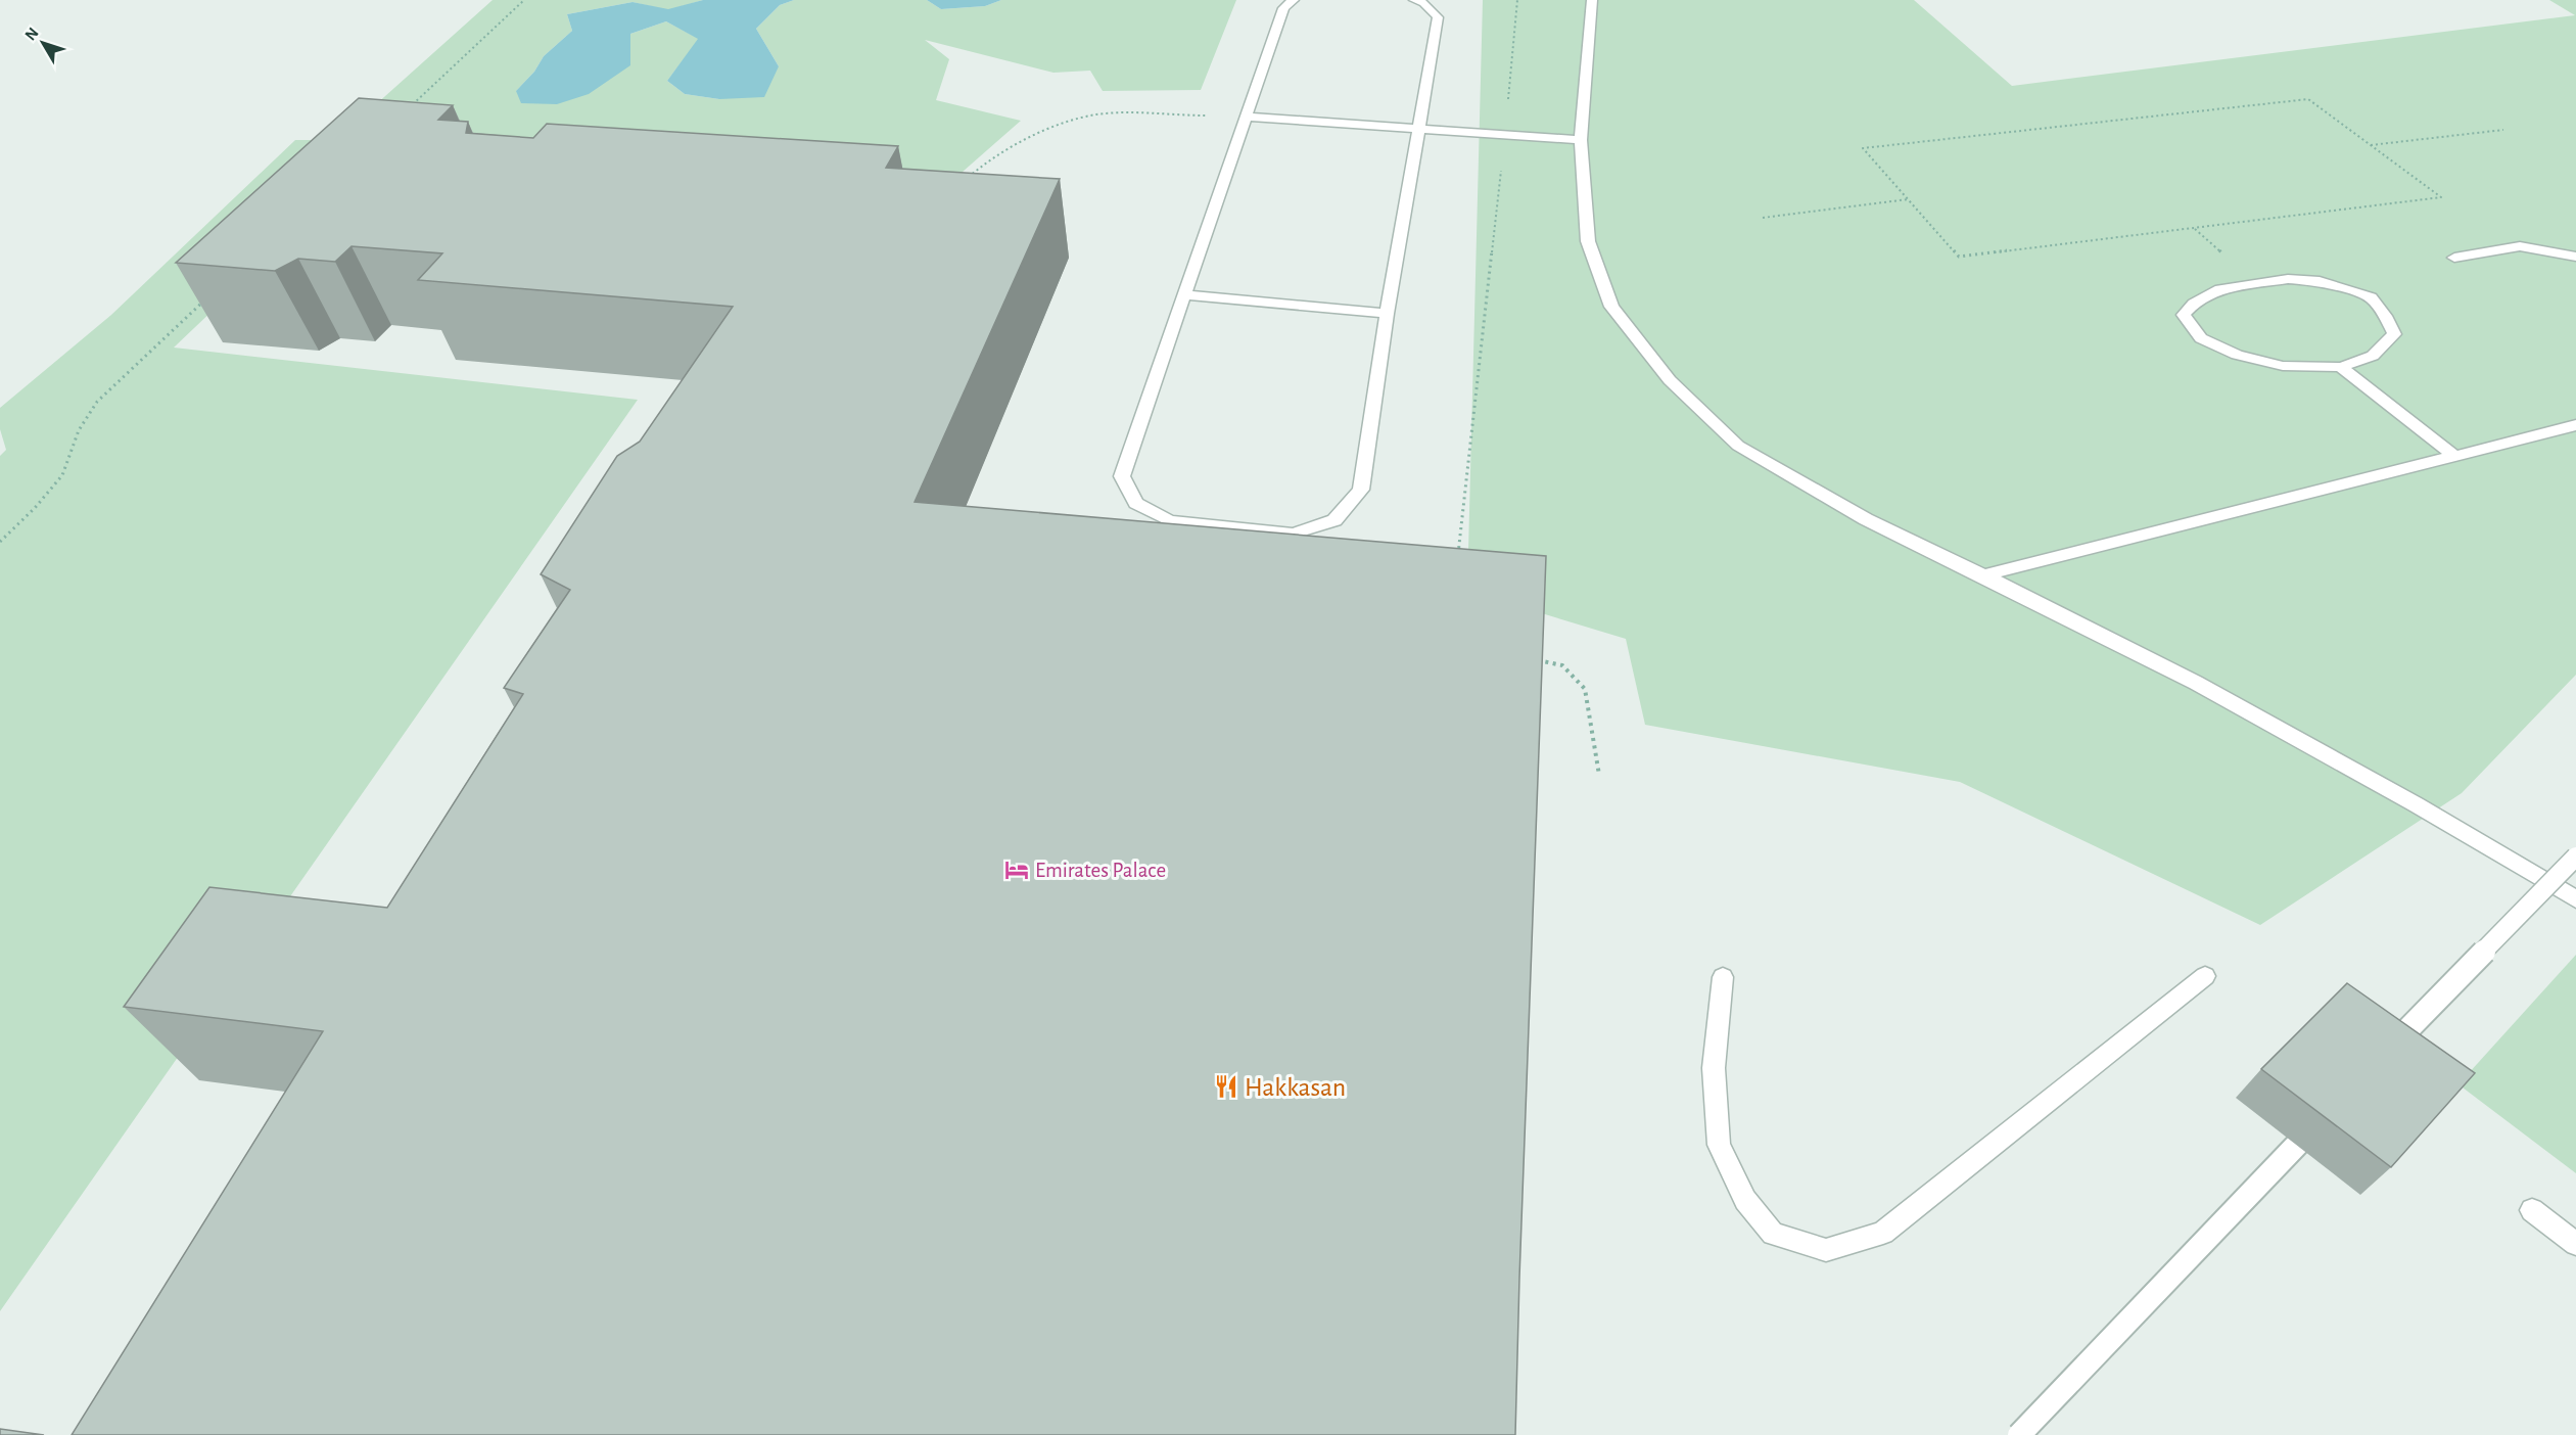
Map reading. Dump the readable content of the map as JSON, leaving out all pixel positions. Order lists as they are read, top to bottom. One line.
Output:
{"places":{"hotel":["Emirates Palace"],"restaurant":["Hakkasan"]},"north":"top left"}
